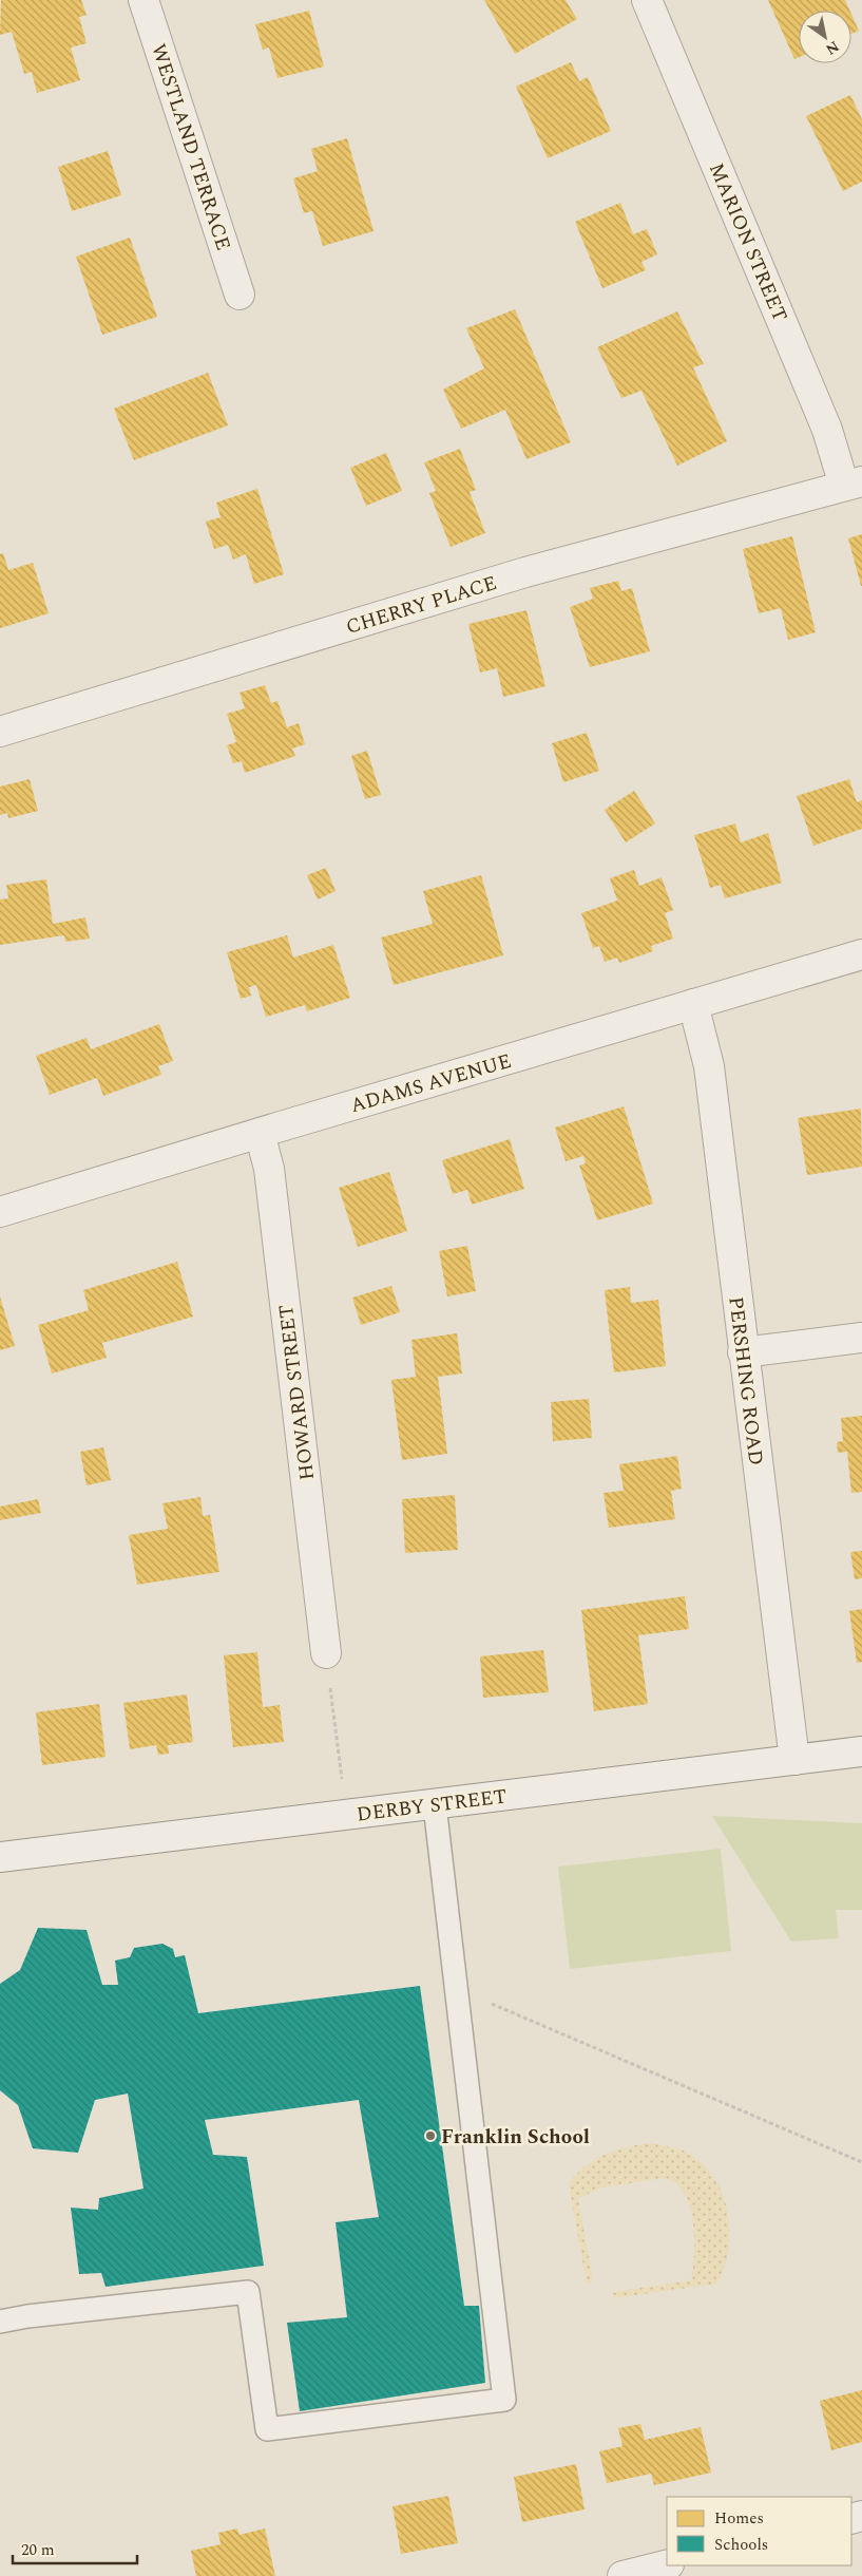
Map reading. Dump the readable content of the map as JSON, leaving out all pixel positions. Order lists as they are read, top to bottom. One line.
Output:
{"streets":{"street":["WESTLAND TERRACE","MARION STREET","CHERRY PLACE","ADAMS AVENUE","PERSHING ROAD","HOWARD STREET","DERBY STREET"]},"crossings":[["MARION STREET","CHERRY PLACE"],["ADAMS AVENUE","PERSHING ROAD"],["ADAMS AVENUE","HOWARD STREET"],["PERSHING ROAD","DERBY STREET"]],"places":["Franklin School"],"legend":["Homes","Schools"],"scale_bar":"20 m","north":"bottom right"}
